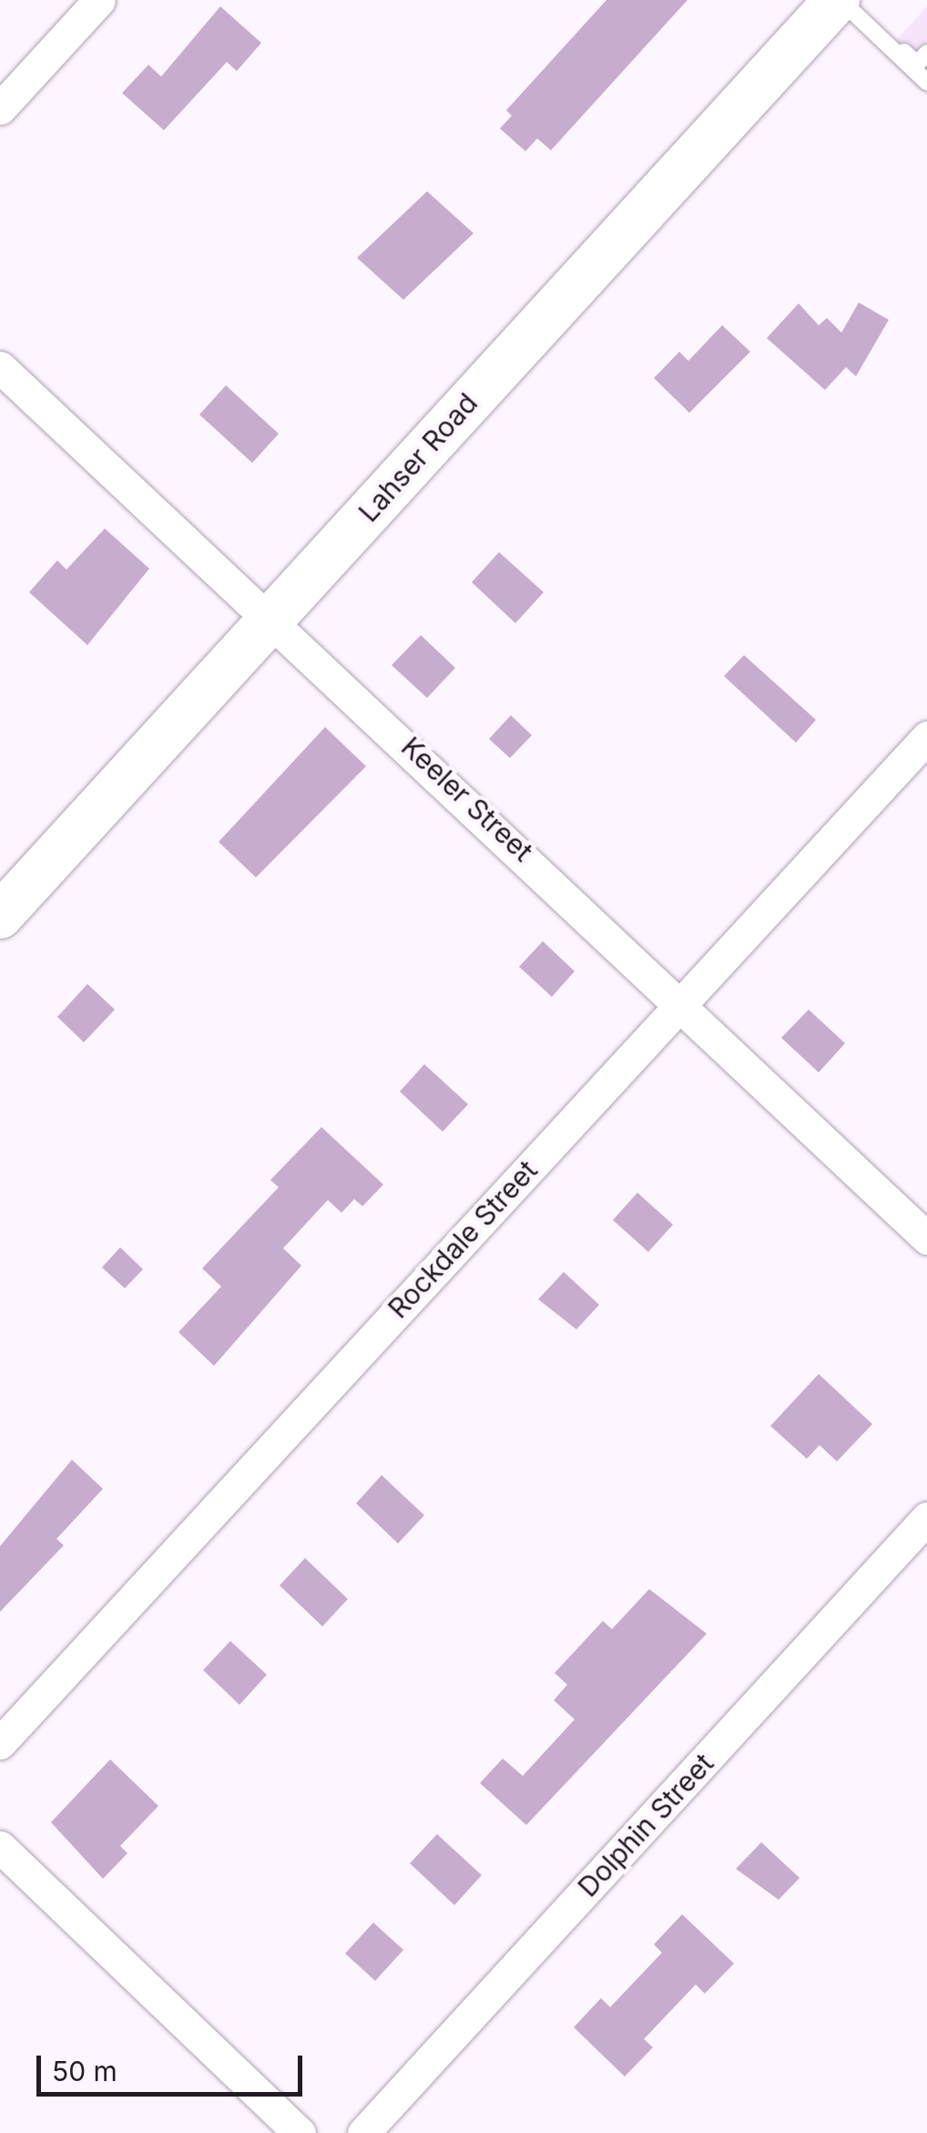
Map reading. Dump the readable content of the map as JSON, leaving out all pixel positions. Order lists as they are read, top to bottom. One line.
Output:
{"streets":{"main road":["Lahser Road"],"street":["Keeler Street","Rockdale Street","Dolphin Street"]},"crossings":[["Lahser Road","Keeler Street"],["Keeler Street","Rockdale Street"]],"scale_bar":"50 m"}
